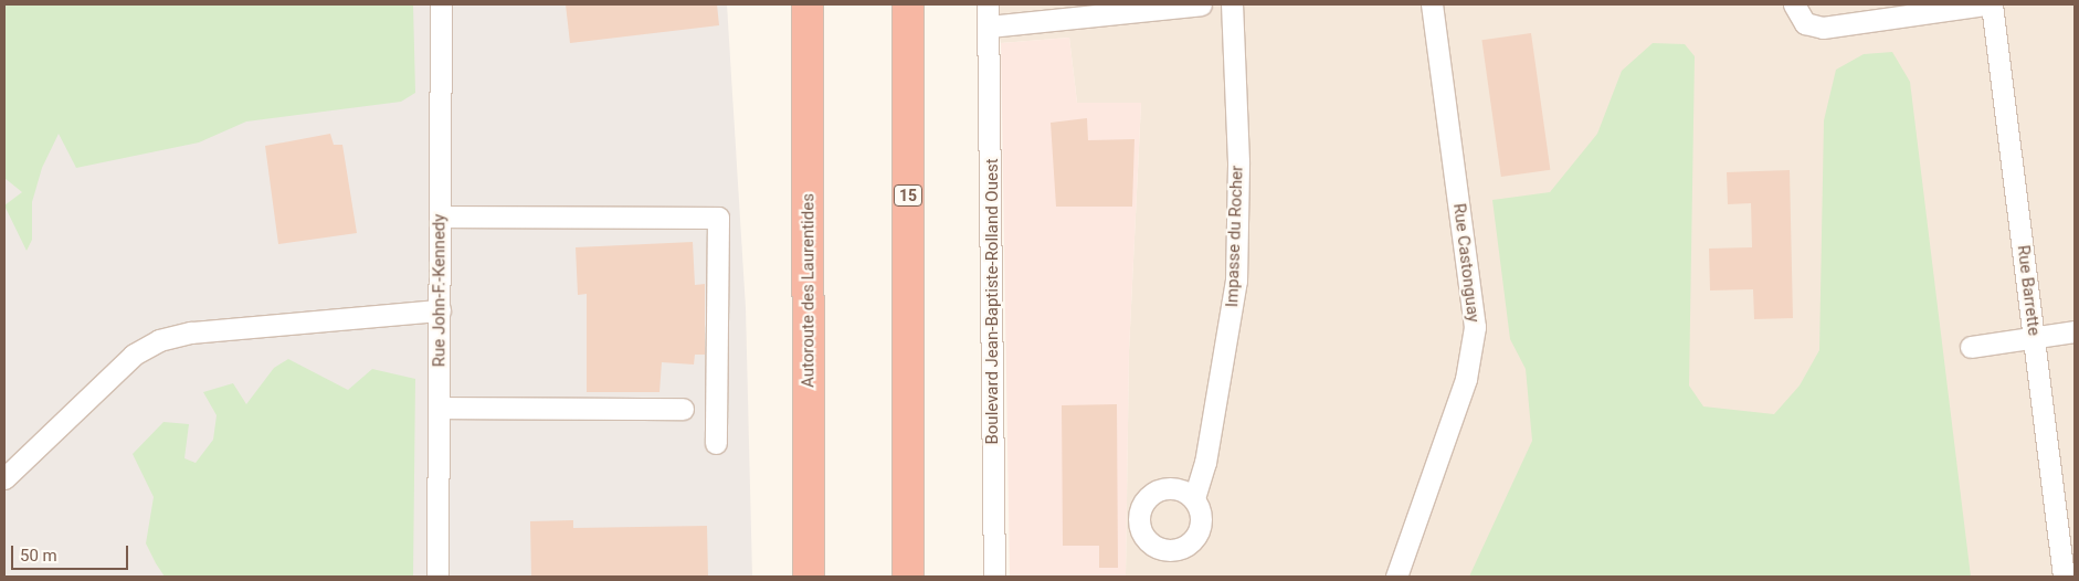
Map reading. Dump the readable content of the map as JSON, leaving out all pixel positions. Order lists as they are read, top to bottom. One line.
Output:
{"streets":{"highway":["15","Autoroute des Laurentides"],"street":["Impasse du Rocher","Rue Castonguay","Rue John-F.-Kennedy","Rue Barrette","Boulevard Jean-Baptiste-Rolland Ouest"]},"scale_bar":"50 m"}
